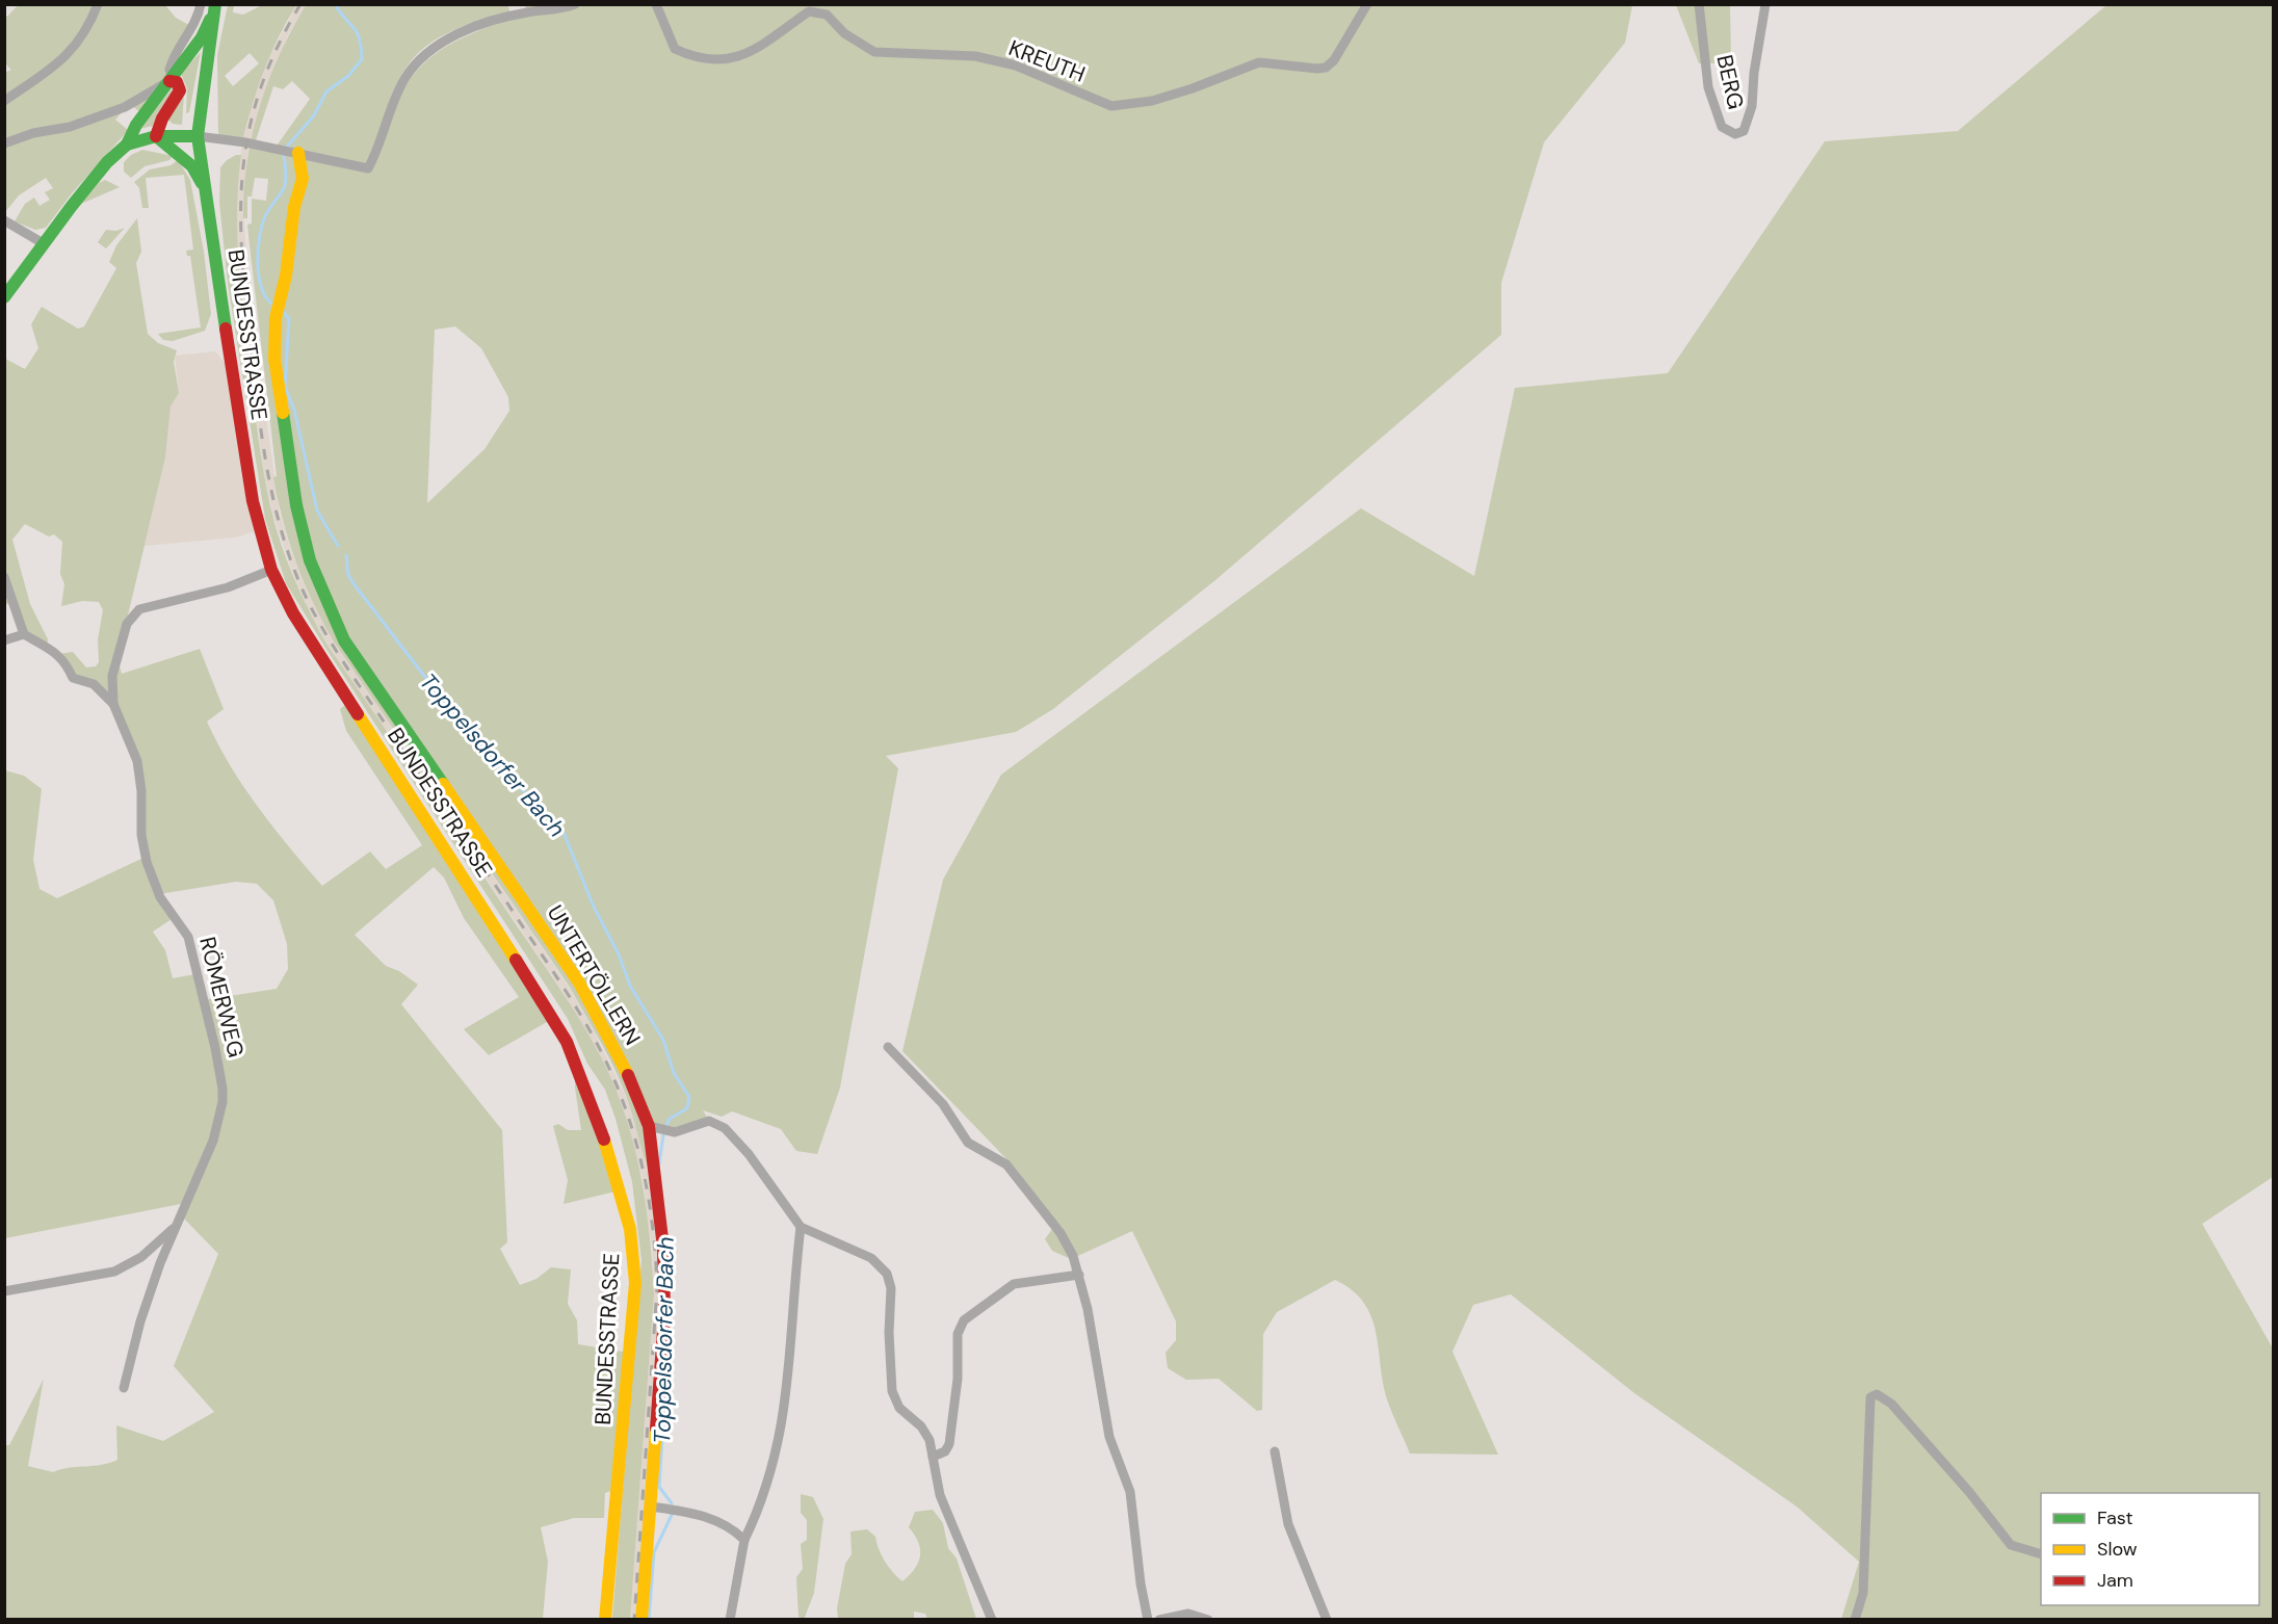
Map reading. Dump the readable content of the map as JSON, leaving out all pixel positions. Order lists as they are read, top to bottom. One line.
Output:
{"streets":{"main road":["BUNDESSTRASSE","UNTERTÖLLERN"],"street":["KREUTH","BERG","RÖMERWEG"]},"crossings":[["BUNDESSTRASSE","RÖMERWEG"]],"water":["Toppelsdorfer Bach"],"legend":["Fast","Slow","Jam"]}
